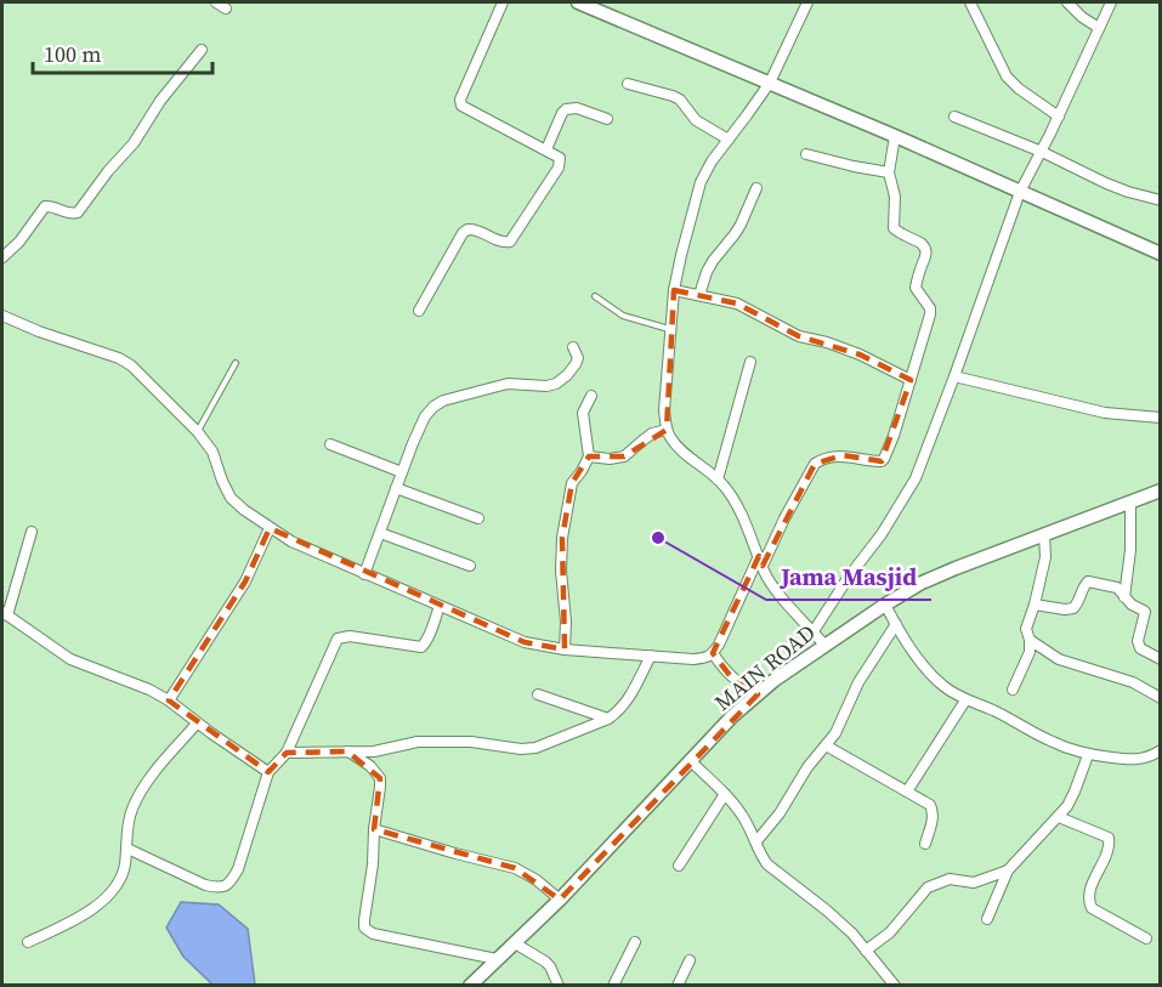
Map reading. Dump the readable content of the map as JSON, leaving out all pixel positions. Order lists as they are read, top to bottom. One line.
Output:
{"streets":{"main road":["MAIN ROAD"]},"places":["Jama Masjid"],"scale_bar":"100 m"}
